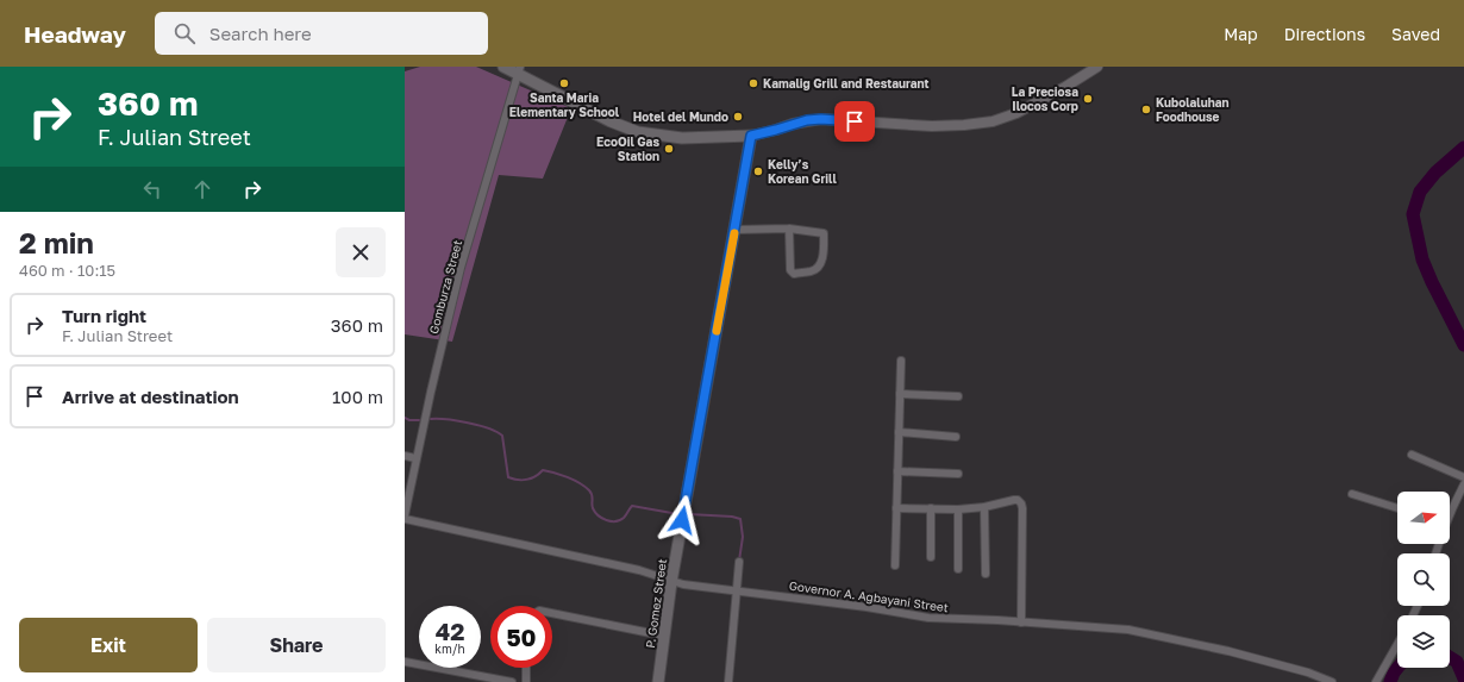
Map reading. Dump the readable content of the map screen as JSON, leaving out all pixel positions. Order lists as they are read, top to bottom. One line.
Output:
{"streets":{"main road":["P. Gomez Street"],"street":["Gomburza Street","Governor A. Agbayani Street"]},"crossings":[["Gomburza Street","Governor A. Agbayani Street"],["Governor A. Agbayani Street","P. Gomez Street"]],"places":["Santa Maria Elementary School","Kamalig Grill and Restaurant","La Preciosa Ilocos Corp","Kubolaluhan Foodhouse","Hotel del Mundo","EcoOil Gas Station","Kelly’s Korean Grill"],"north":"right","page":{"header":"Headway","search":"Search here","nav":["Map","Directions","Saved"],"turn":["360 m","F. Julian Street"],"heading":["2 min","460 m · 10:15"],"list":[{"name":"Turn right","note":"F. Julian Street","value":"360 m"},{"name":"Arrive at destination","value":"100 m"}],"speed":"42 km/h","limit":"50","buttons":["Exit","Share"]}}
